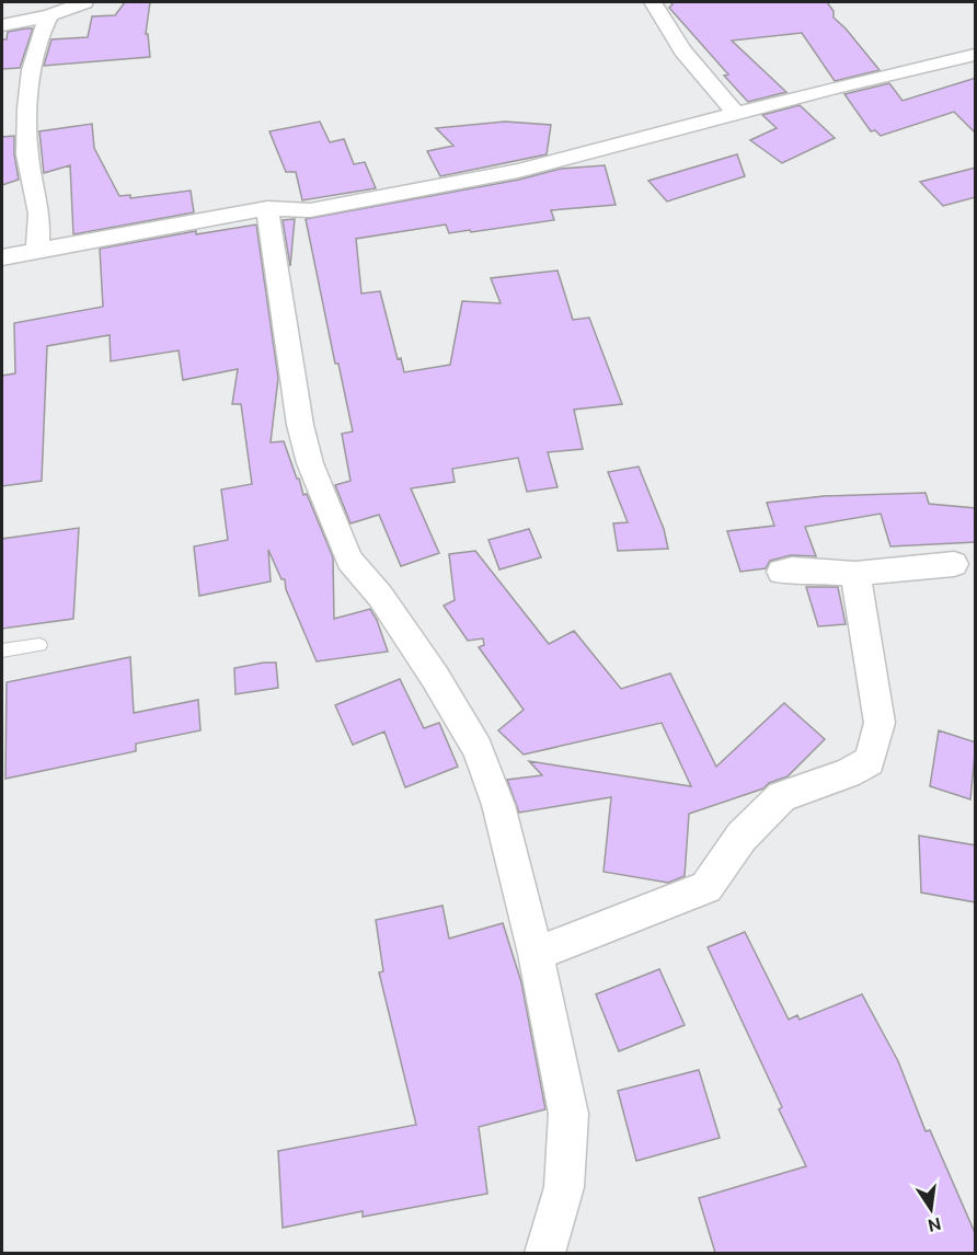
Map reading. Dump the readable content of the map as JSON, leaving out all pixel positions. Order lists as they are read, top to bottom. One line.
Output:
{"north":"bottom"}
